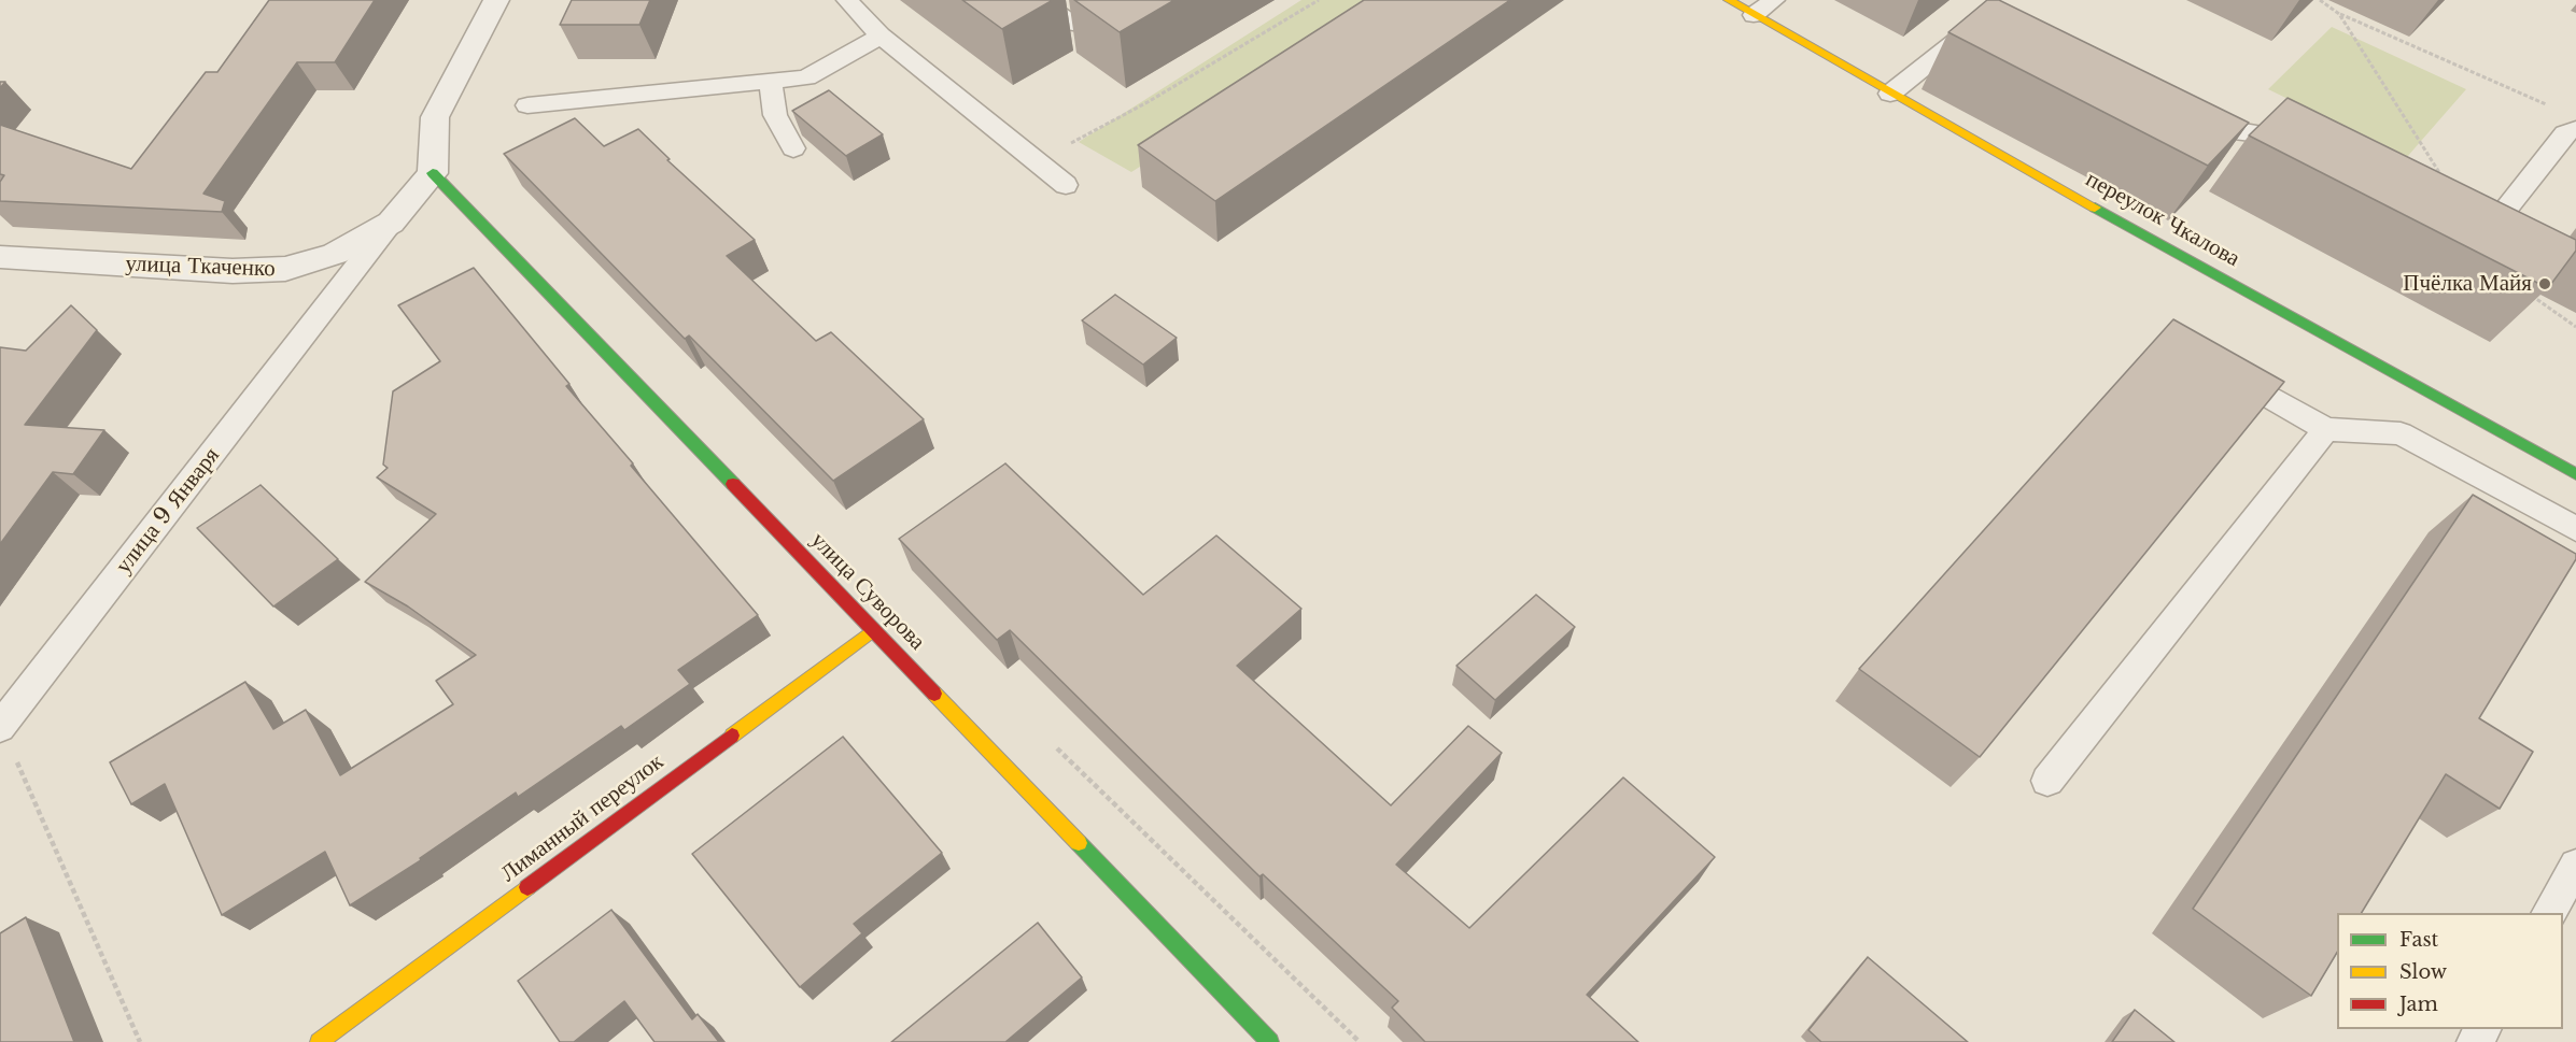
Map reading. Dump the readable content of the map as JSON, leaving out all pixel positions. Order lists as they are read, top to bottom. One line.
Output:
{"streets":{"street":["переулок Чкалова","улица Ткаченко","улица 9 Января","улица Суворова","Лиманный переулок"]},"crossings":[["улица Ткаченко","улица 9 Января"],["улица 9 Января","улица Суворова"],["улица Суворова","Лиманный переулок"]],"places":["Пчёлка Майя"],"legend":["Fast","Slow","Jam"]}
